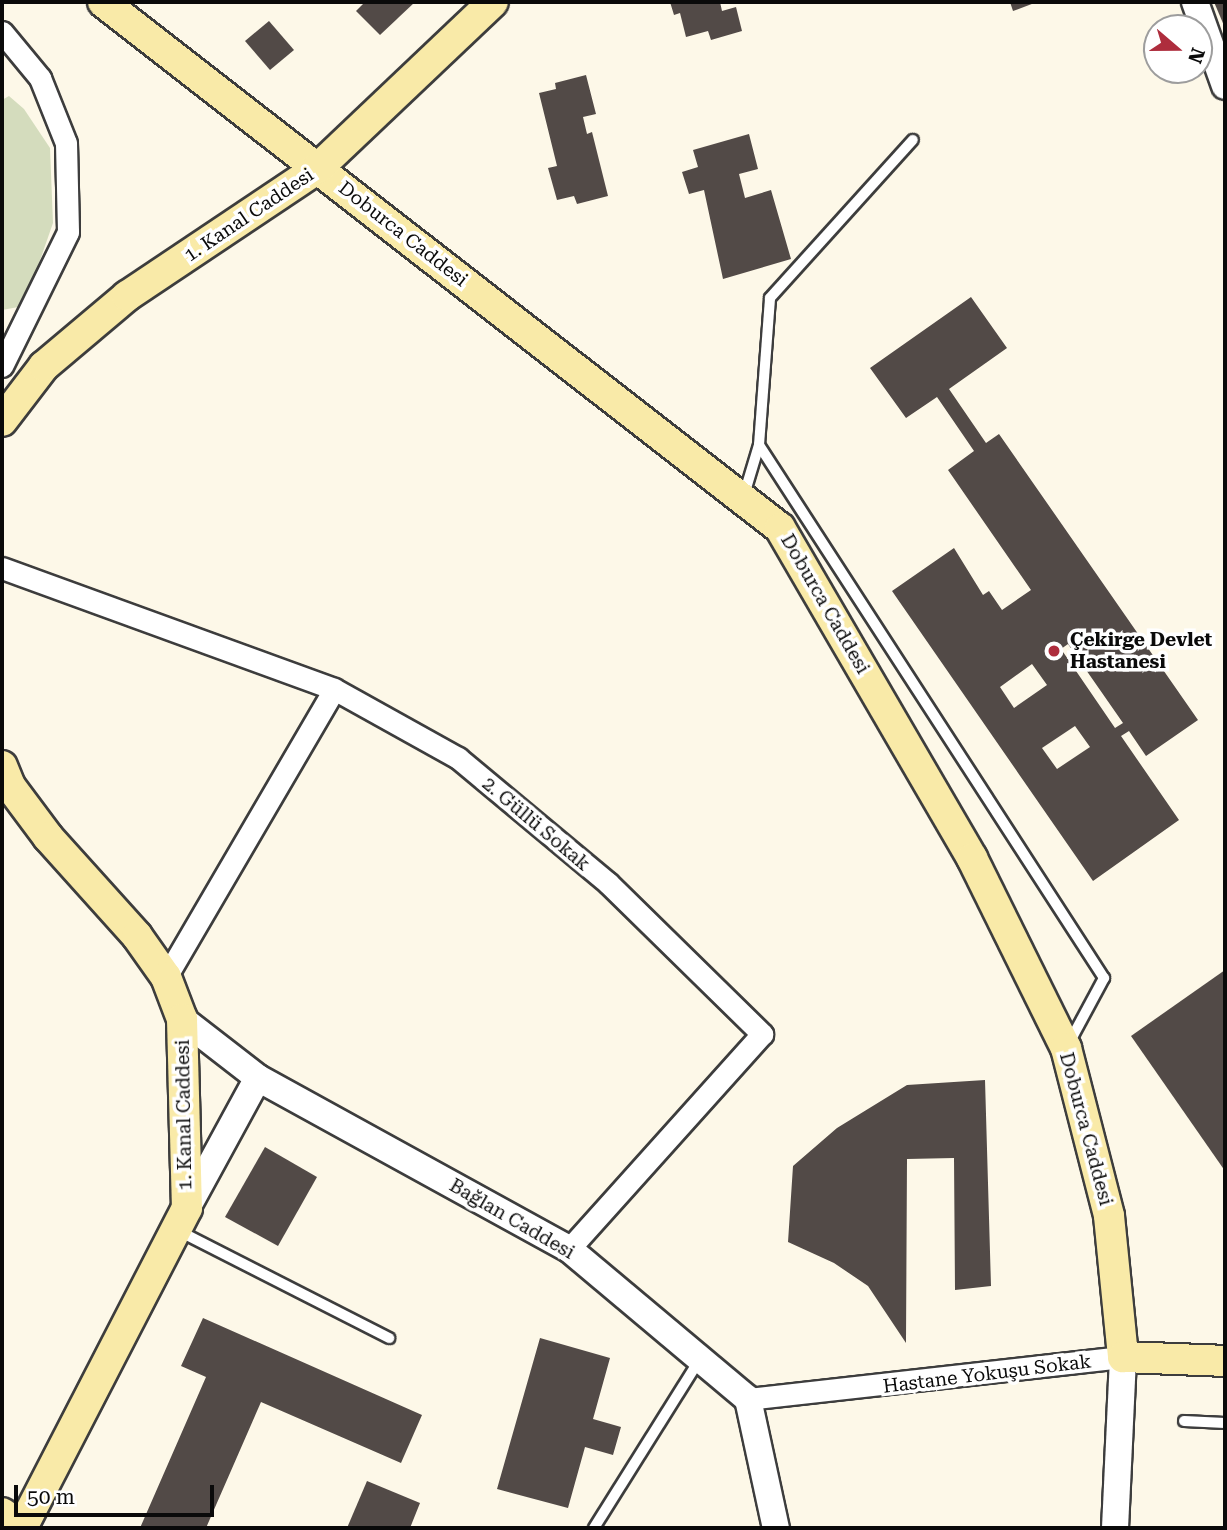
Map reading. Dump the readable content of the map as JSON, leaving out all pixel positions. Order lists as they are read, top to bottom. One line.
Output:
{"streets":{"main road":["1. Kanal Caddesi","Doburca Caddesi","Hastane Yokuşu Sokak"],"street":["2. Güllü Sokak","Bağlan Caddesi"]},"crossings":[["1. Kanal Caddesi","Doburca Caddesi"],["1. Kanal Caddesi","Bağlan Caddesi"],["Doburca Caddesi","Hastane Yokuşu Sokak"],["2. Güllü Sokak","Bağlan Caddesi"],["Bağlan Caddesi","Hastane Yokuşu Sokak"]],"places":["Çekirge Devlet Hastanesi"],"scale_bar":"50 m","north":"right"}
